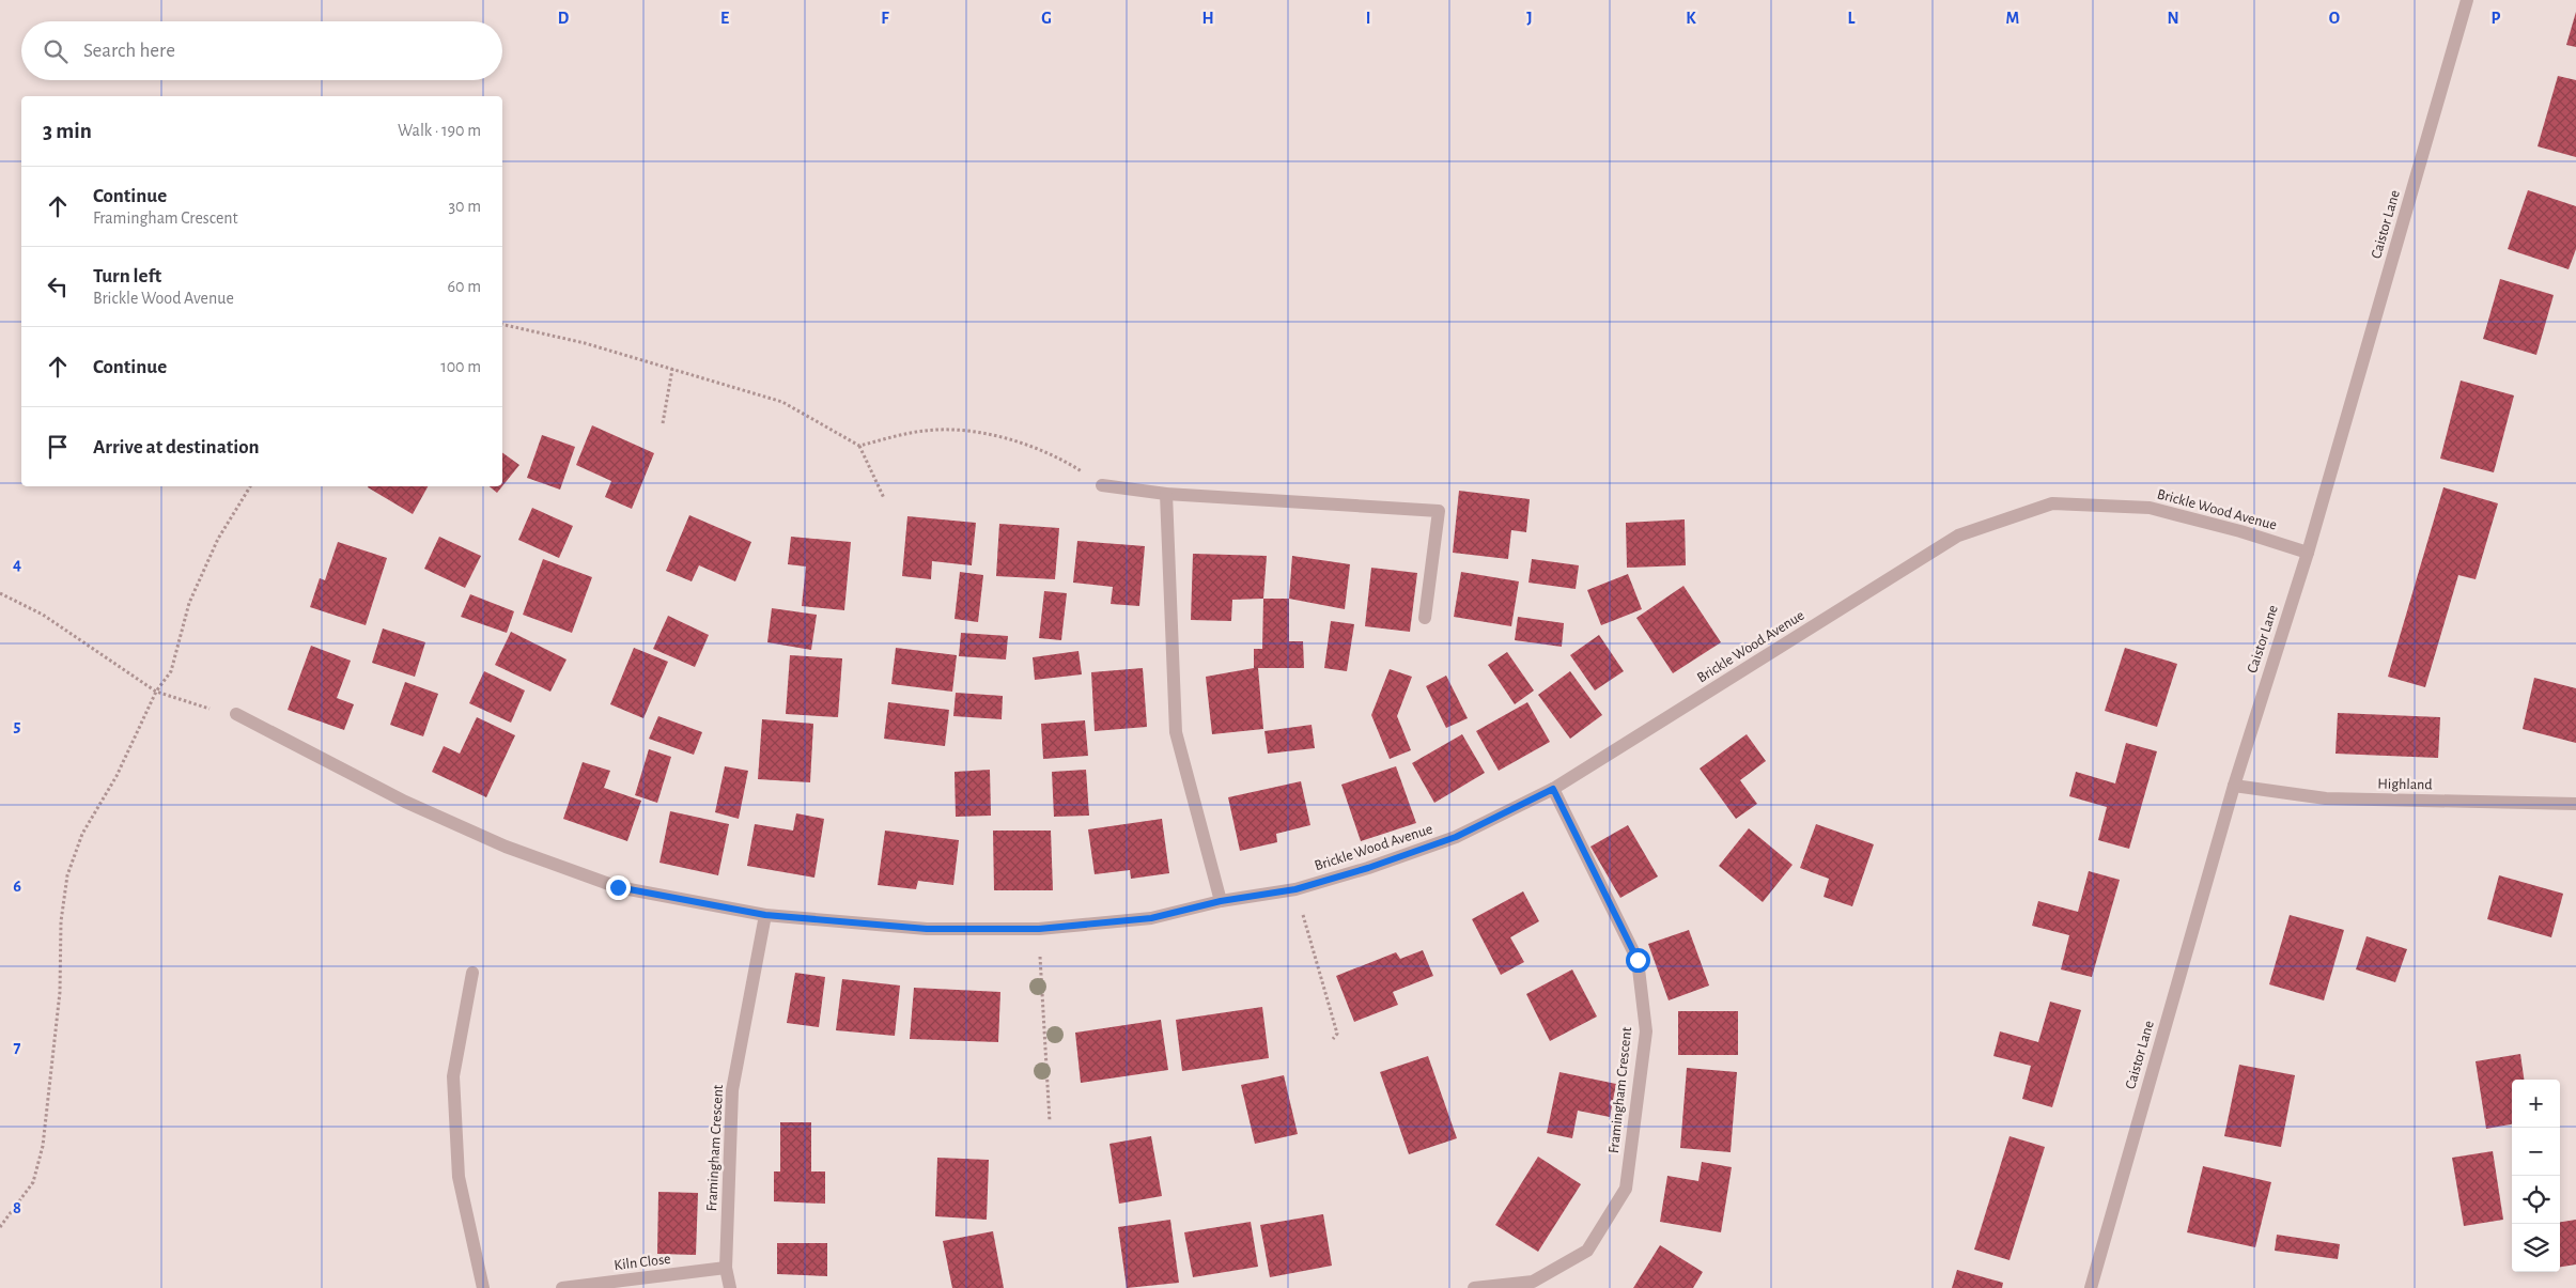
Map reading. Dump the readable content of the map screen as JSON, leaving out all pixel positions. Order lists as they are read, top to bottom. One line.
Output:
{"streets":{"street":["Caistor Lane","Brickle Wood Avenue","Highland","Framingham Crescent","Kiln Close"]},"crossings":[["Caistor Lane","Brickle Wood Avenue"],["Caistor Lane","Highland"],["Brickle Wood Avenue","Framingham Crescent"],["Framingham Crescent","Kiln Close"]],"page":{"search":"Search here","heading":["3 min","Walk · 190 m"],"list":[["Continue","Framingham Crescent","30 m"],["Turn left","Brickle Wood Avenue","60 m"],["Continue","100 m"],"Arrive at destination"],"map_buttons":["+","−"]},"grid":{"columns":["D","E","F","G","H","I","J","K","L","M","N","O","P"],"rows":["4","5","6","7","8"]}}
